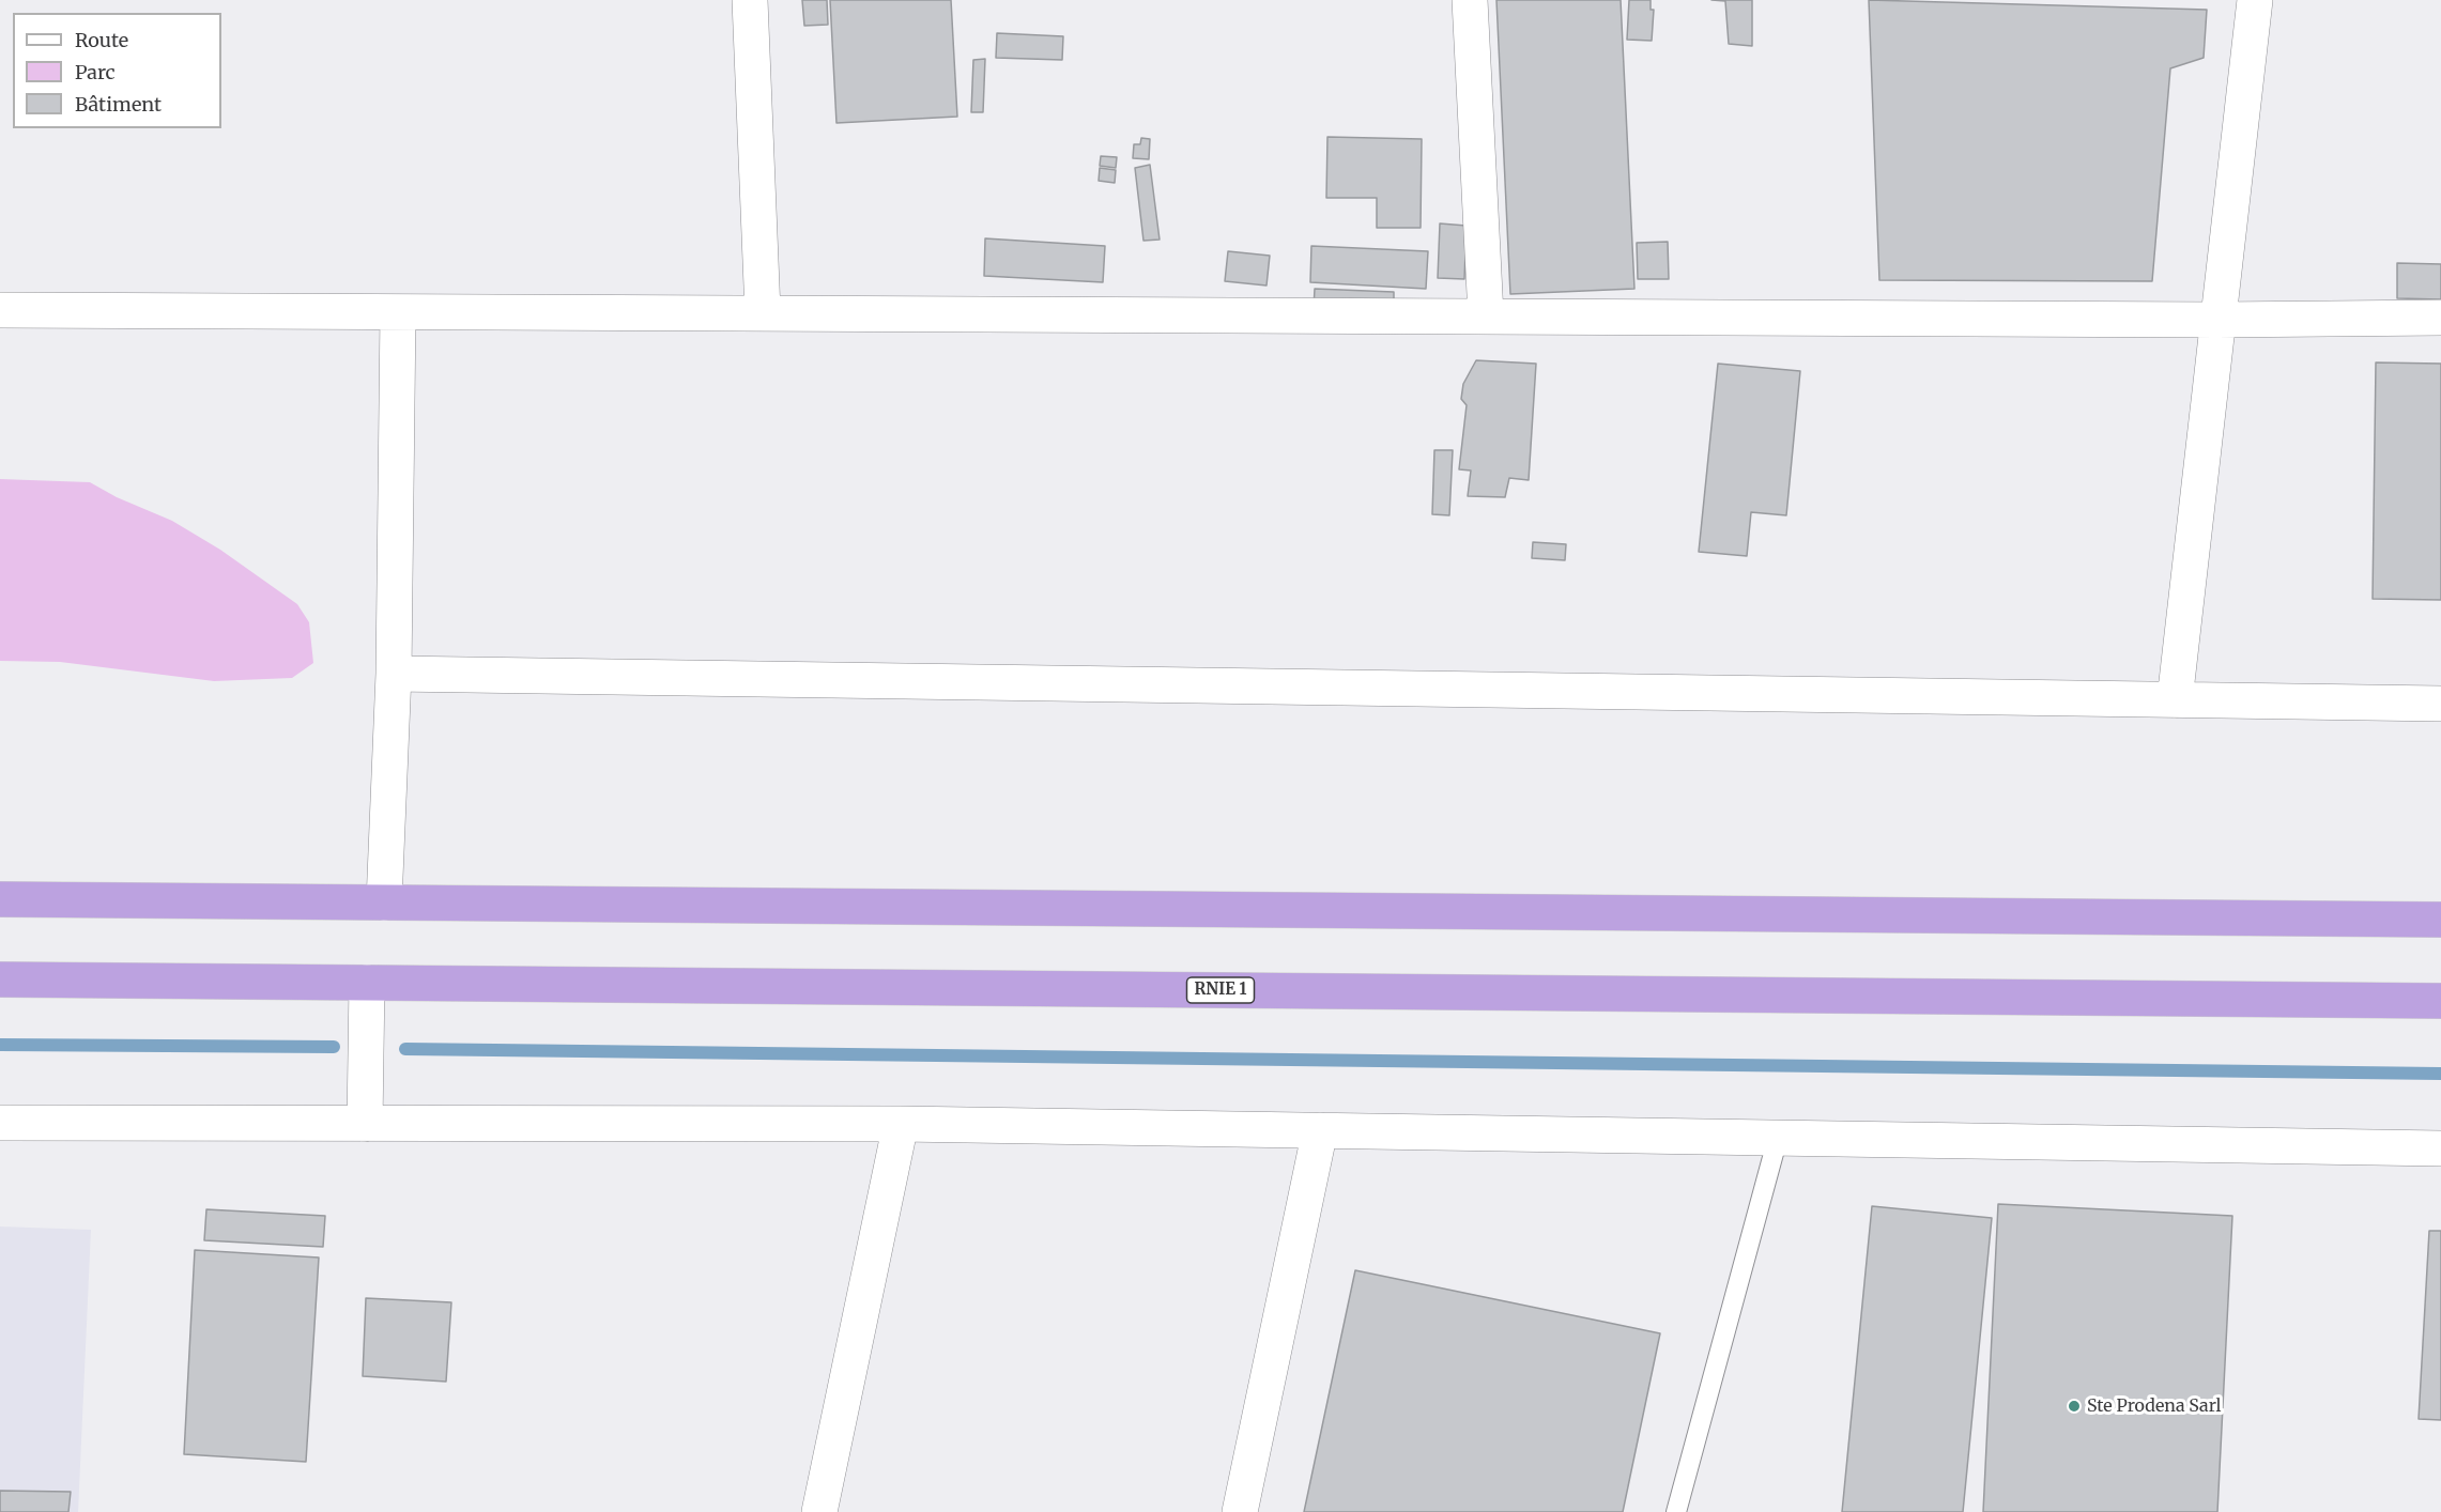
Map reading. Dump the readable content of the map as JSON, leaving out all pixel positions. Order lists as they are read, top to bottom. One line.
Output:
{"streets":{"highway":["RNIE 1"]},"places":["Ste Prodena Sarl"],"legend":["Route","Parc","Bâtiment"]}
